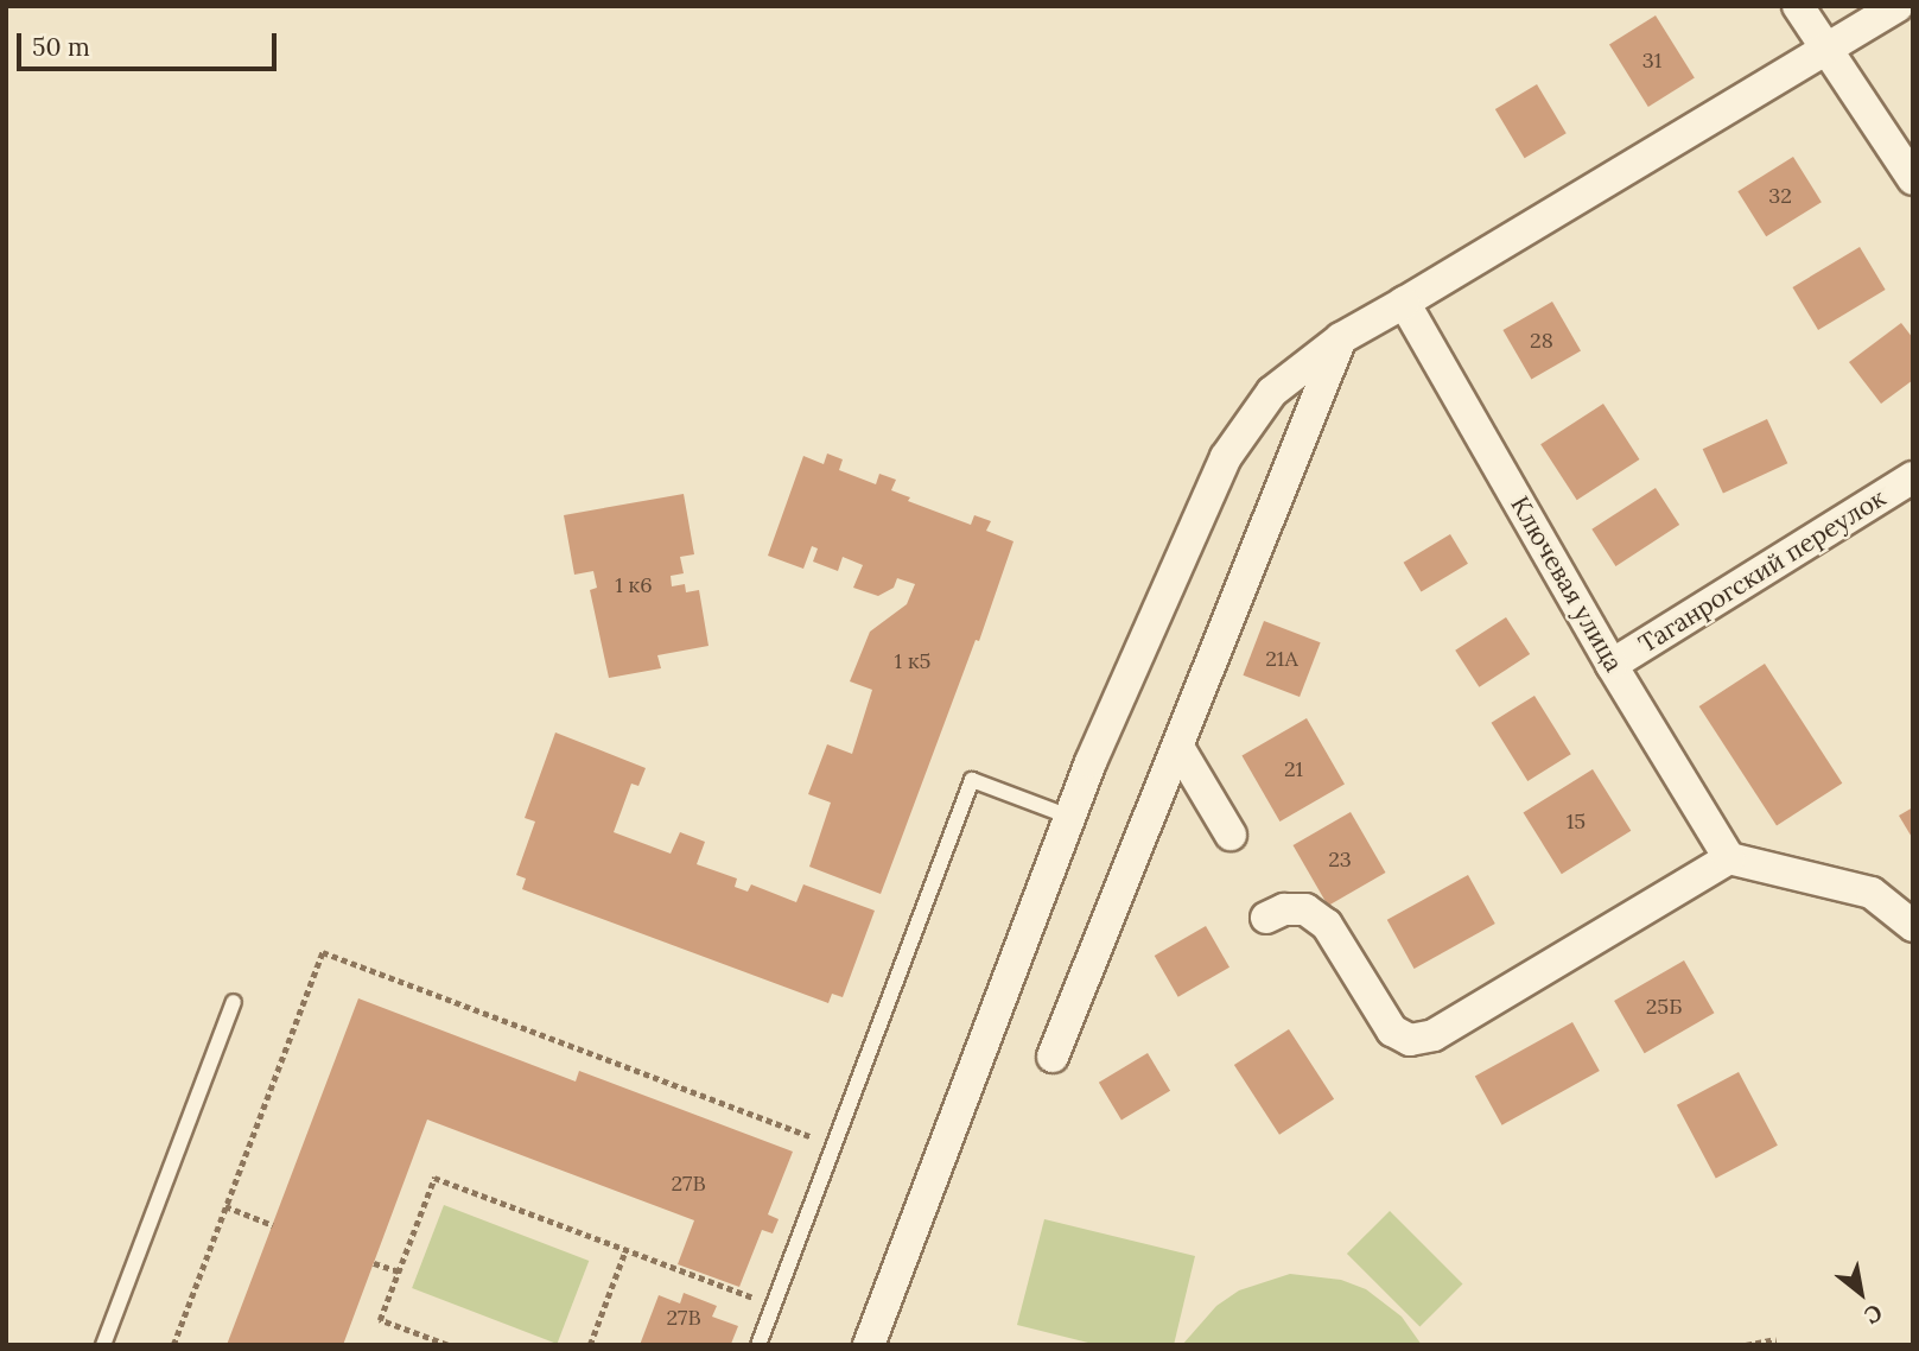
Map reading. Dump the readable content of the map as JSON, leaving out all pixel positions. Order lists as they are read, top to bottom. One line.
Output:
{"streets":{"street":["Таганрогский переулок","Ключевая улица"]},"crossings":[["Таганрогский переулок","Ключевая улица"]],"house_numbers":["31","32","28","1 к6","21А","1 к5","21","15","23","25Б","27В","27В"],"scale_bar":"50 m","north":"bottom right"}
